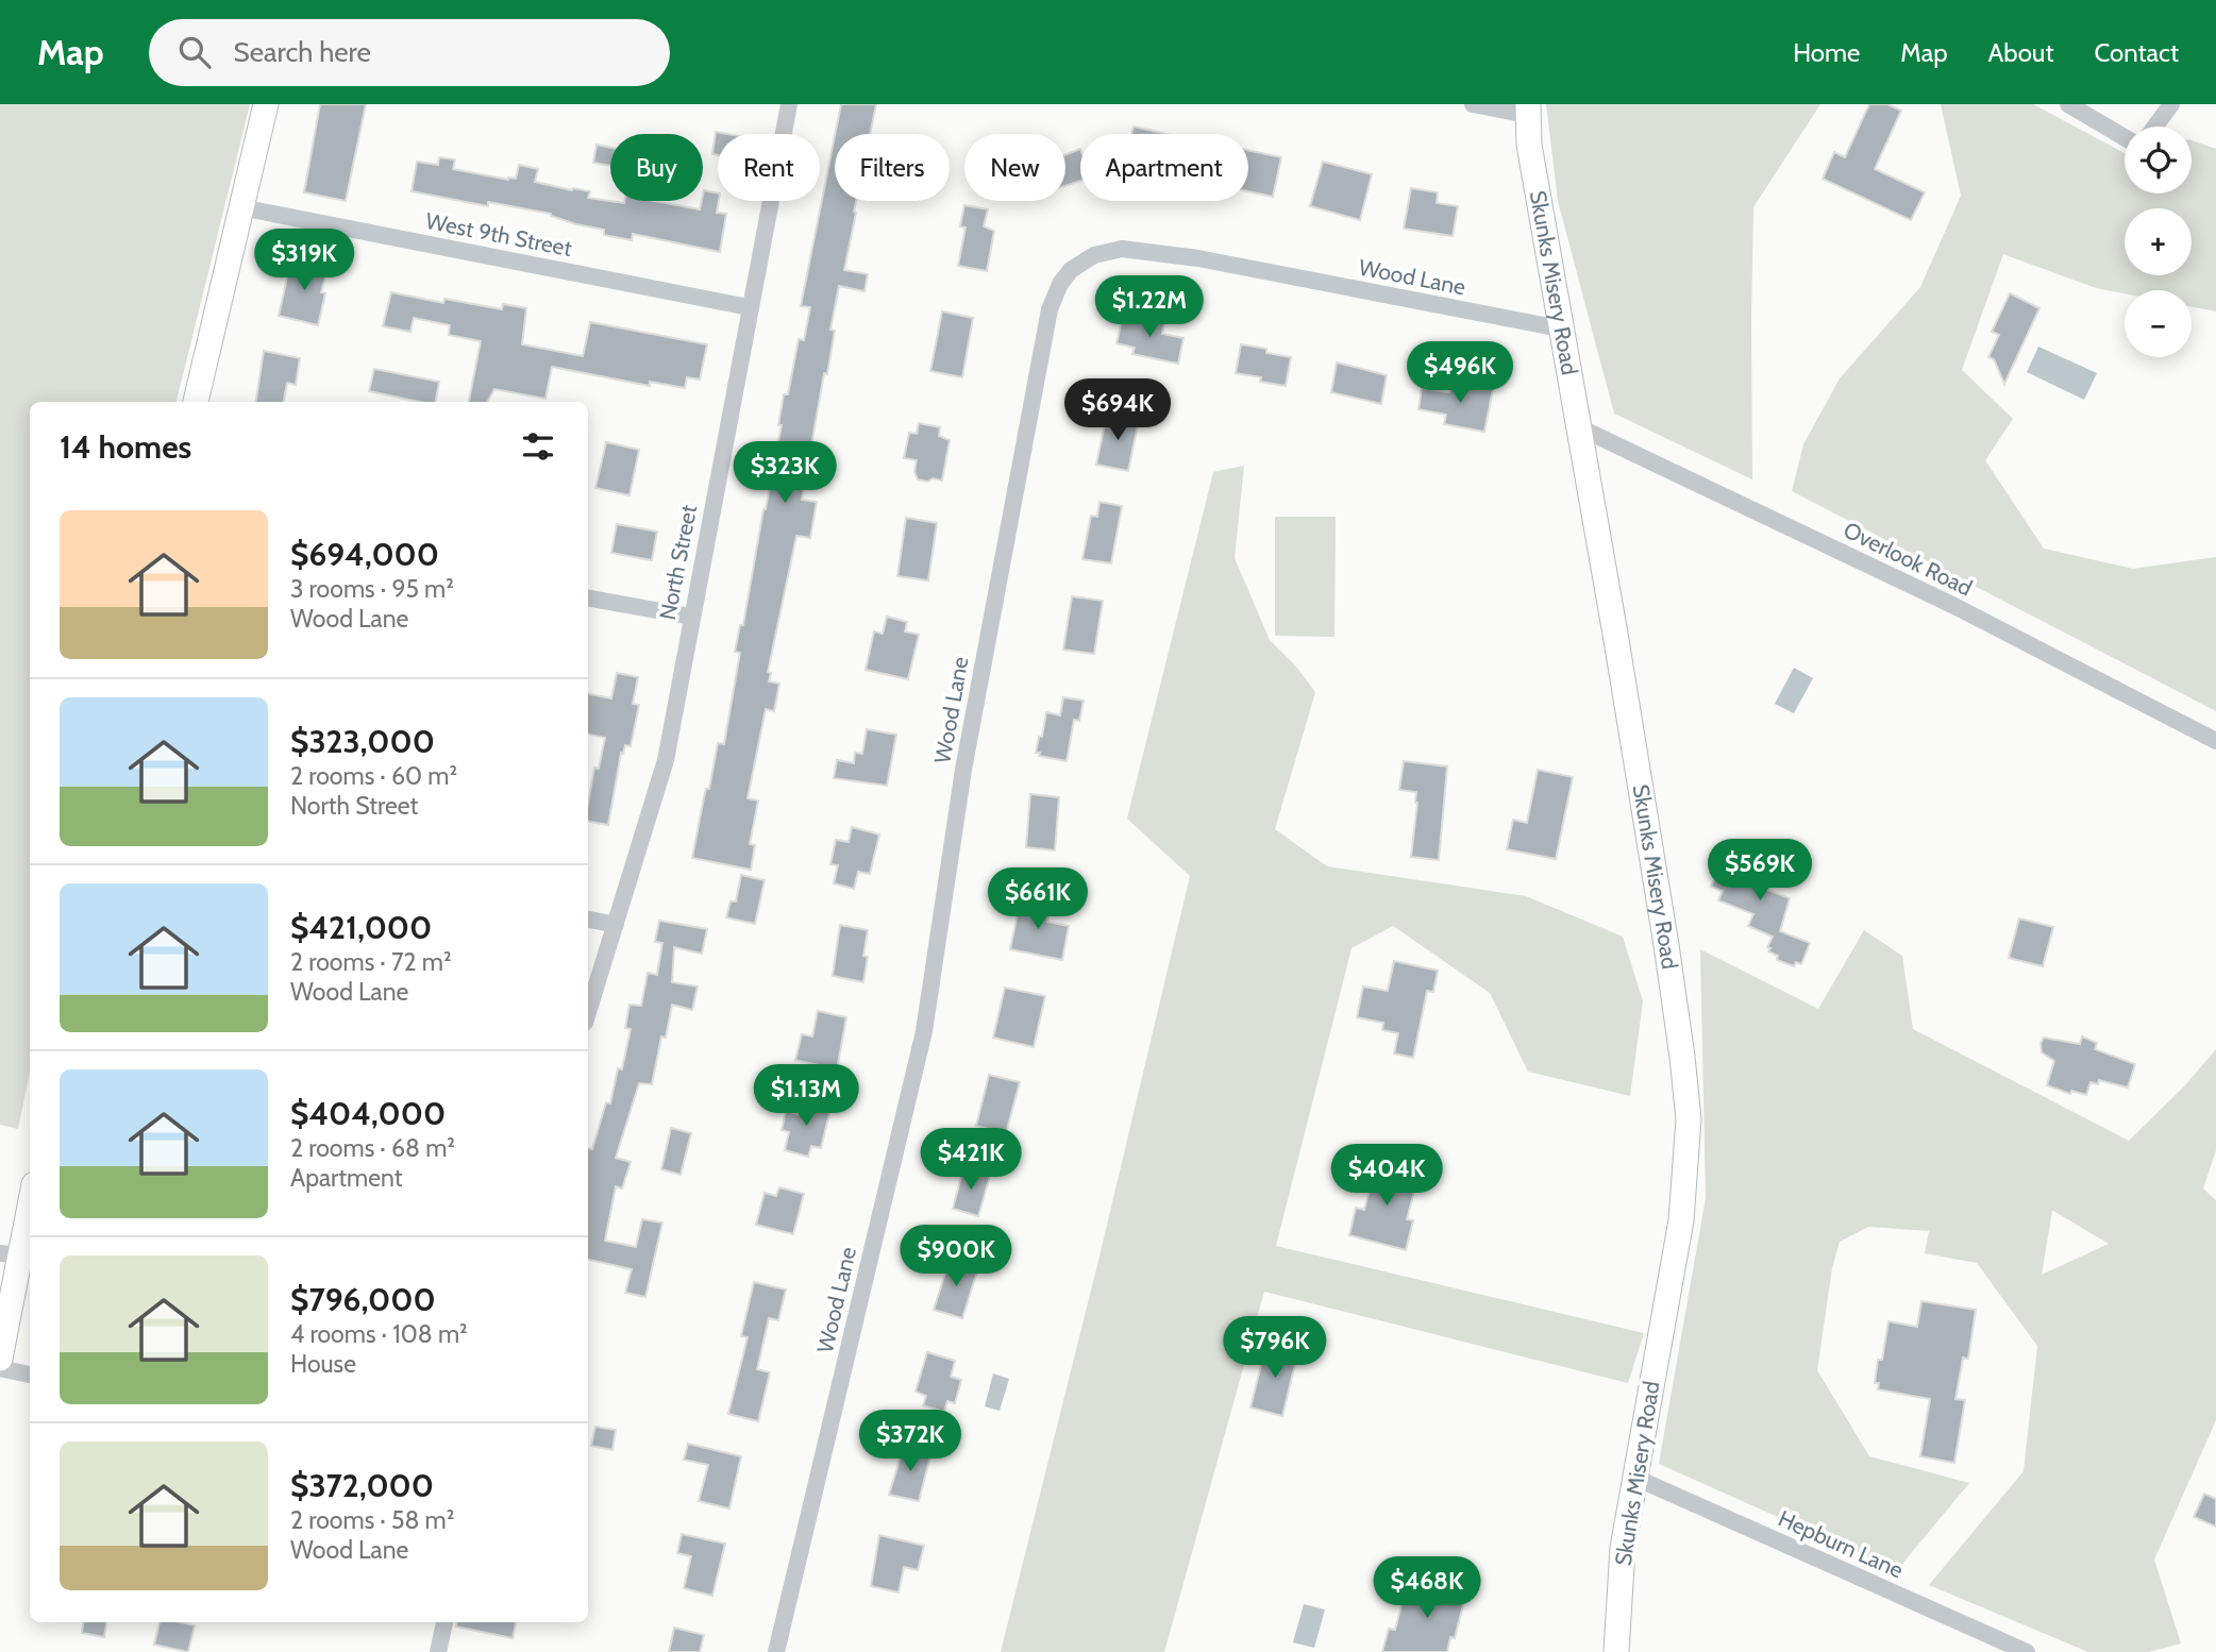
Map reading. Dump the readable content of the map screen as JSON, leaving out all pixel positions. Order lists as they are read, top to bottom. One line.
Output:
{"streets":{"main road":["Skunks Misery Road"],"street":["West 9th Street","Wood Lane","Overlook Road","North Street","Hepburn Lane"]},"crossings":[["West 9th Street","North Street"],["Wood Lane","Skunks Misery Road"],["Skunks Misery Road","Overlook Road"],["Skunks Misery Road","Hepburn Lane"]],"page":{"header":"Map","search":"Search here","nav":["Home","Map","About","Contact"],"map_buttons":["+","−"],"chip":["Buy","Rent","Filters","New","Apartment"],"price":["$319K","$1.22M","$496K","$694K","$323K","$569K","$661K","$1.13M","$421K","$404K","$900K","$796K","$372K","$468K"],"heading":"14 homes","list":[{"name":"$694,000","note":"3 rooms · 95 m² · Wood Lane"},{"name":"$323,000","note":"2 rooms · 60 m² · North Street"},{"name":"$421,000","note":"2 rooms · 72 m² · Wood Lane"},{"name":"$404,000","note":"2 rooms · 68 m² · Apartment"},{"name":"$796,000","note":"4 rooms · 108 m² · House"},{"name":"$372,000","note":"2 rooms · 58 m² · Wood Lane"}]}}
